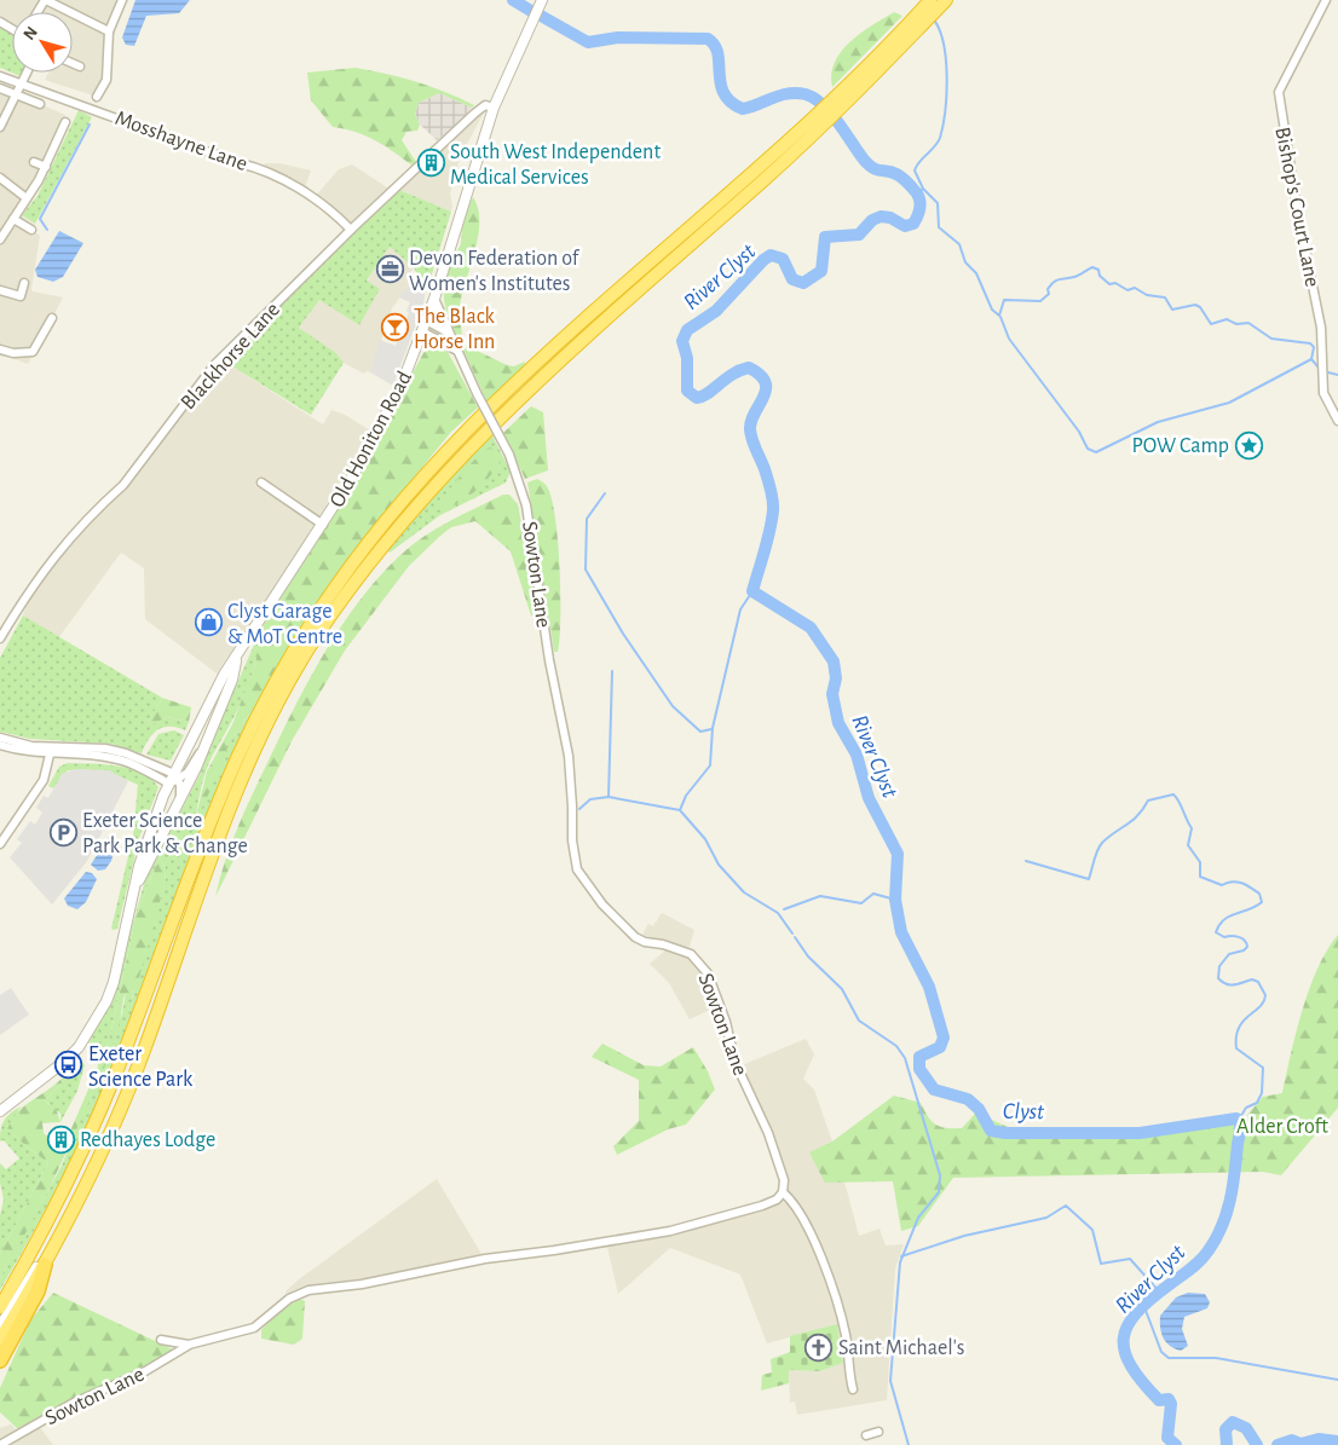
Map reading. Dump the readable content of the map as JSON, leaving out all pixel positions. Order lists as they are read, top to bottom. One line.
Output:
{"streets":{"street":["Mosshayne Lane","Bishop's Court Lane","Blackhorse Lane","Old Honiton Road","Sowton Lane"]},"crossings":[["Mosshayne Lane","Blackhorse Lane"],["Blackhorse Lane","Old Honiton Road"],["Old Honiton Road","Sowton Lane"]],"water":["River Clyst","Clyst"],"parks":["Alder Croft"],"places":{"building":["South West Independent Medical Services","Redhayes Lodge"],"office":["Devon Federation of Women's Institutes"],"bar":["The Black Horse Inn"],"place":["POW Camp"],"shop":["Clyst Garage & MoT Centre"],"parking":["Exeter Science Park Park & Change"],"bus stop":["Exeter Science Park"],"church":["Saint Michael's"]},"north":"top left"}
